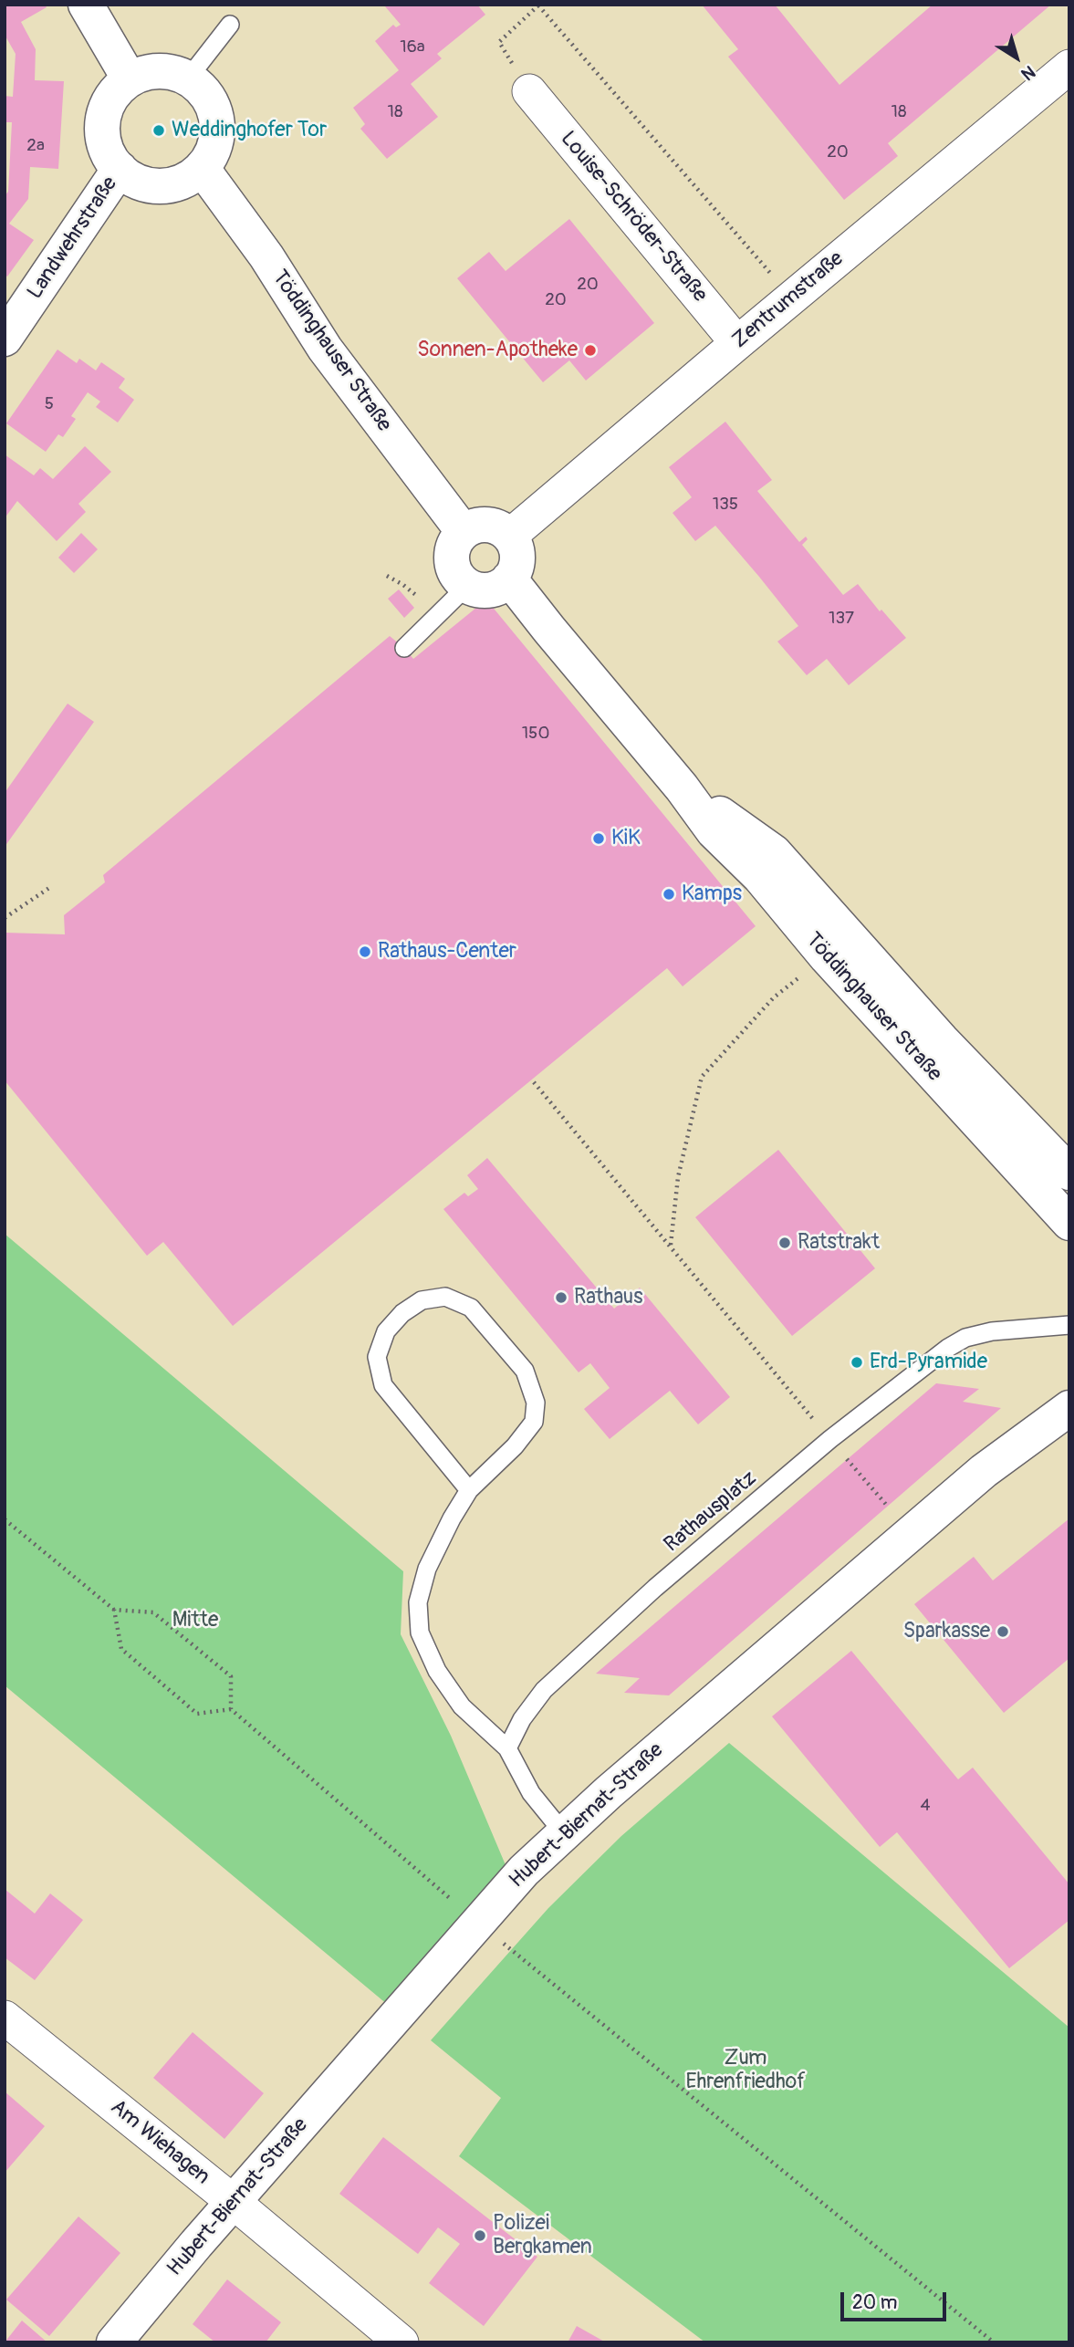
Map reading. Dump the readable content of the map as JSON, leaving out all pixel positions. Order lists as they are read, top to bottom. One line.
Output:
{"streets":{"street":["Louise-Schröder-Straße","Landwehrstraße","Zentrumstraße","Töddinghauser Straße","Hubert-Biernat-Straße","Am Wiehagen"],"lane":["Rathausplatz"]},"crossings":[["Louise-Schröder-Straße","Zentrumstraße"],["Landwehrstraße","Töddinghauser Straße"],["Zentrumstraße","Töddinghauser Straße"],["Hubert-Biernat-Straße","Am Wiehagen"]],"parks":["Mitte","Zum Ehrenfriedhof"],"places":["Weddinghofer Tor","Sonnen-Apotheke","KiK","Kamps","Rathaus-Center","Ratstrakt","Rathaus","Erd-Pyramide","Sparkasse","Polizei Bergkamen"],"house_numbers":["16a","18","18","2a","20","20","20","5","135","137","150","4"],"scale_bar":"20 m","north":"bottom right"}
